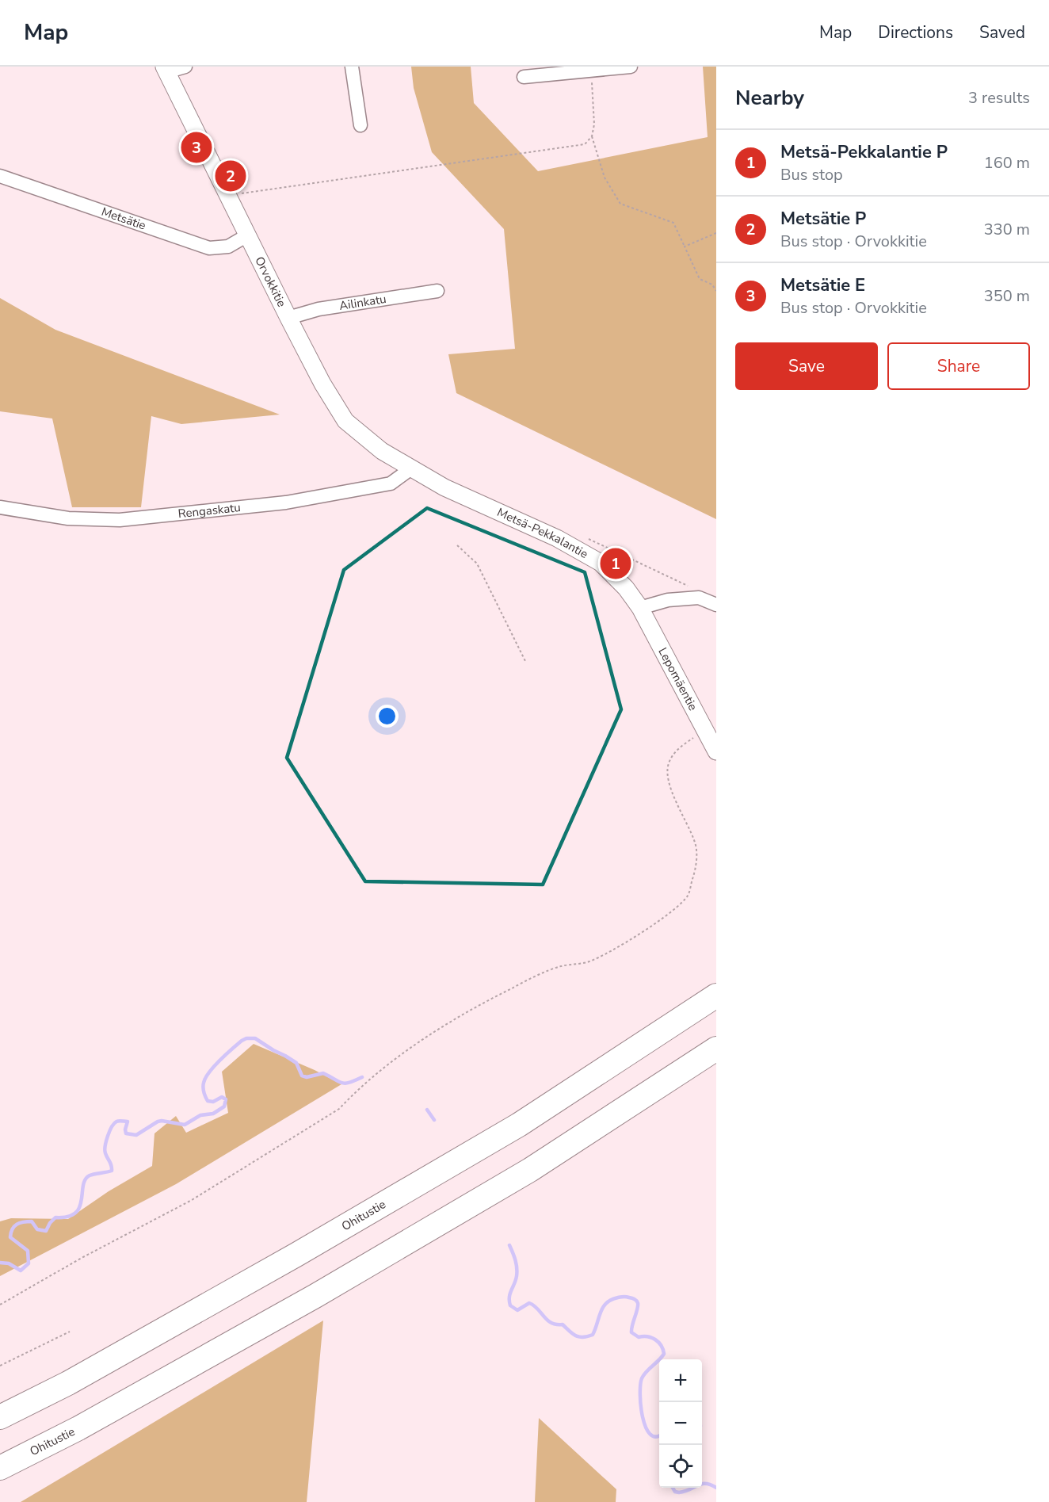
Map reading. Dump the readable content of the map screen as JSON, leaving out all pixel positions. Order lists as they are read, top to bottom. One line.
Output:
{"streets":{"highway":["Ohitustie"],"street":["Metsätie","Orvokkitie","Ailinkatu","Rengaskatu","Metsä-Pekkalantie","Lepomäentie"]},"crossings":[["Metsätie","Orvokkitie"],["Orvokkitie","Ailinkatu"],["Orvokkitie","Rengaskatu"],["Orvokkitie","Metsä-Pekkalantie"],["Rengaskatu","Metsä-Pekkalantie"],["Metsä-Pekkalantie","Lepomäentie"]],"page":{"header":"Map","nav":["Map","Directions","Saved"],"heading":["Nearby","3 results"],"list":[{"mark":"1","name":"Metsä-Pekkalantie P","note":"Bus stop","value":"160 m"},{"mark":"2","name":"Metsätie P","note":"Bus stop · Orvokkitie","value":"330 m"},{"mark":"3","name":"Metsätie E","note":"Bus stop · Orvokkitie","value":"350 m"}],"pins":["3","2","1"],"buttons":["Save","Share"],"map_buttons":["+","−"]}}
